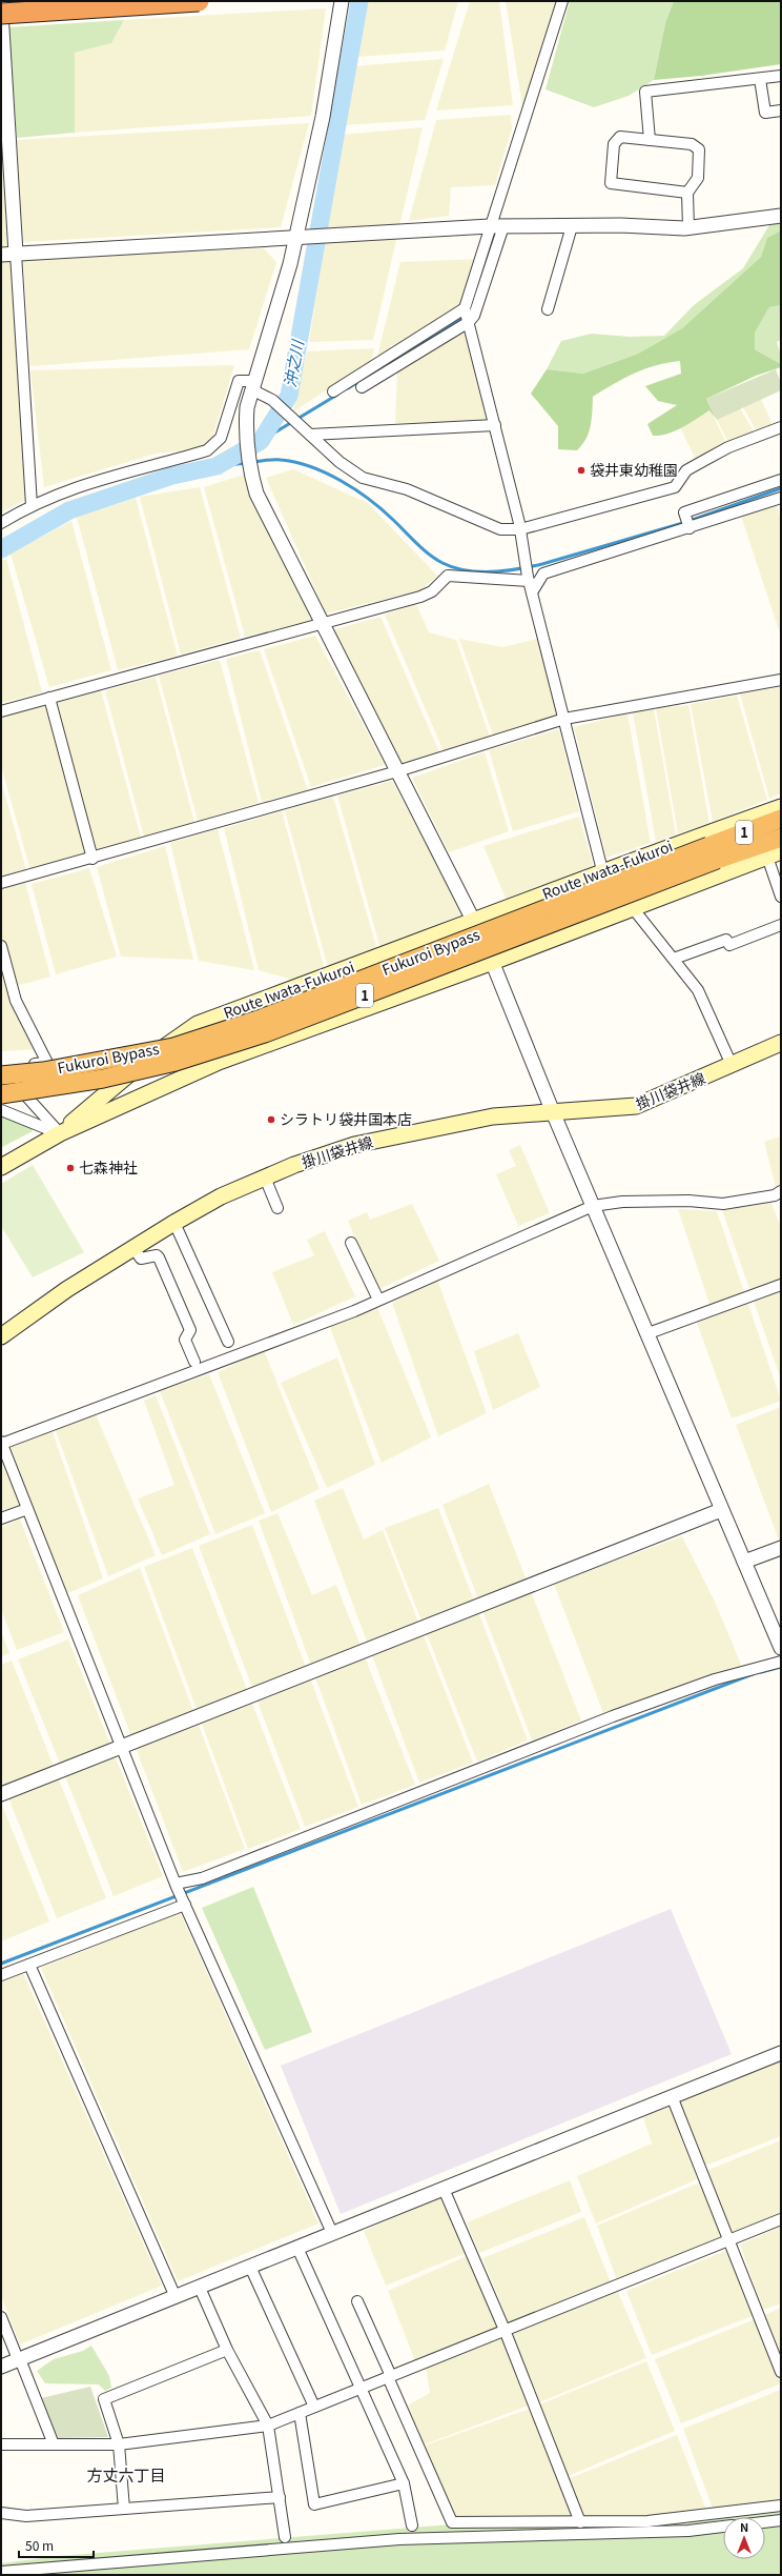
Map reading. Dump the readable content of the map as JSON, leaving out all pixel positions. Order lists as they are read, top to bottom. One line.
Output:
{"streets":{"highway":["1","Fukuroi Bypass"],"main road":["Route Iwata-Fukuroi","掛川袋井線"]},"districts":["方丈六丁目"],"water":["沖之川"],"places":["袋井東幼稚園","シラトリ袋井国本店","七森神社"],"scale_bar":"50 m","north":"top"}
